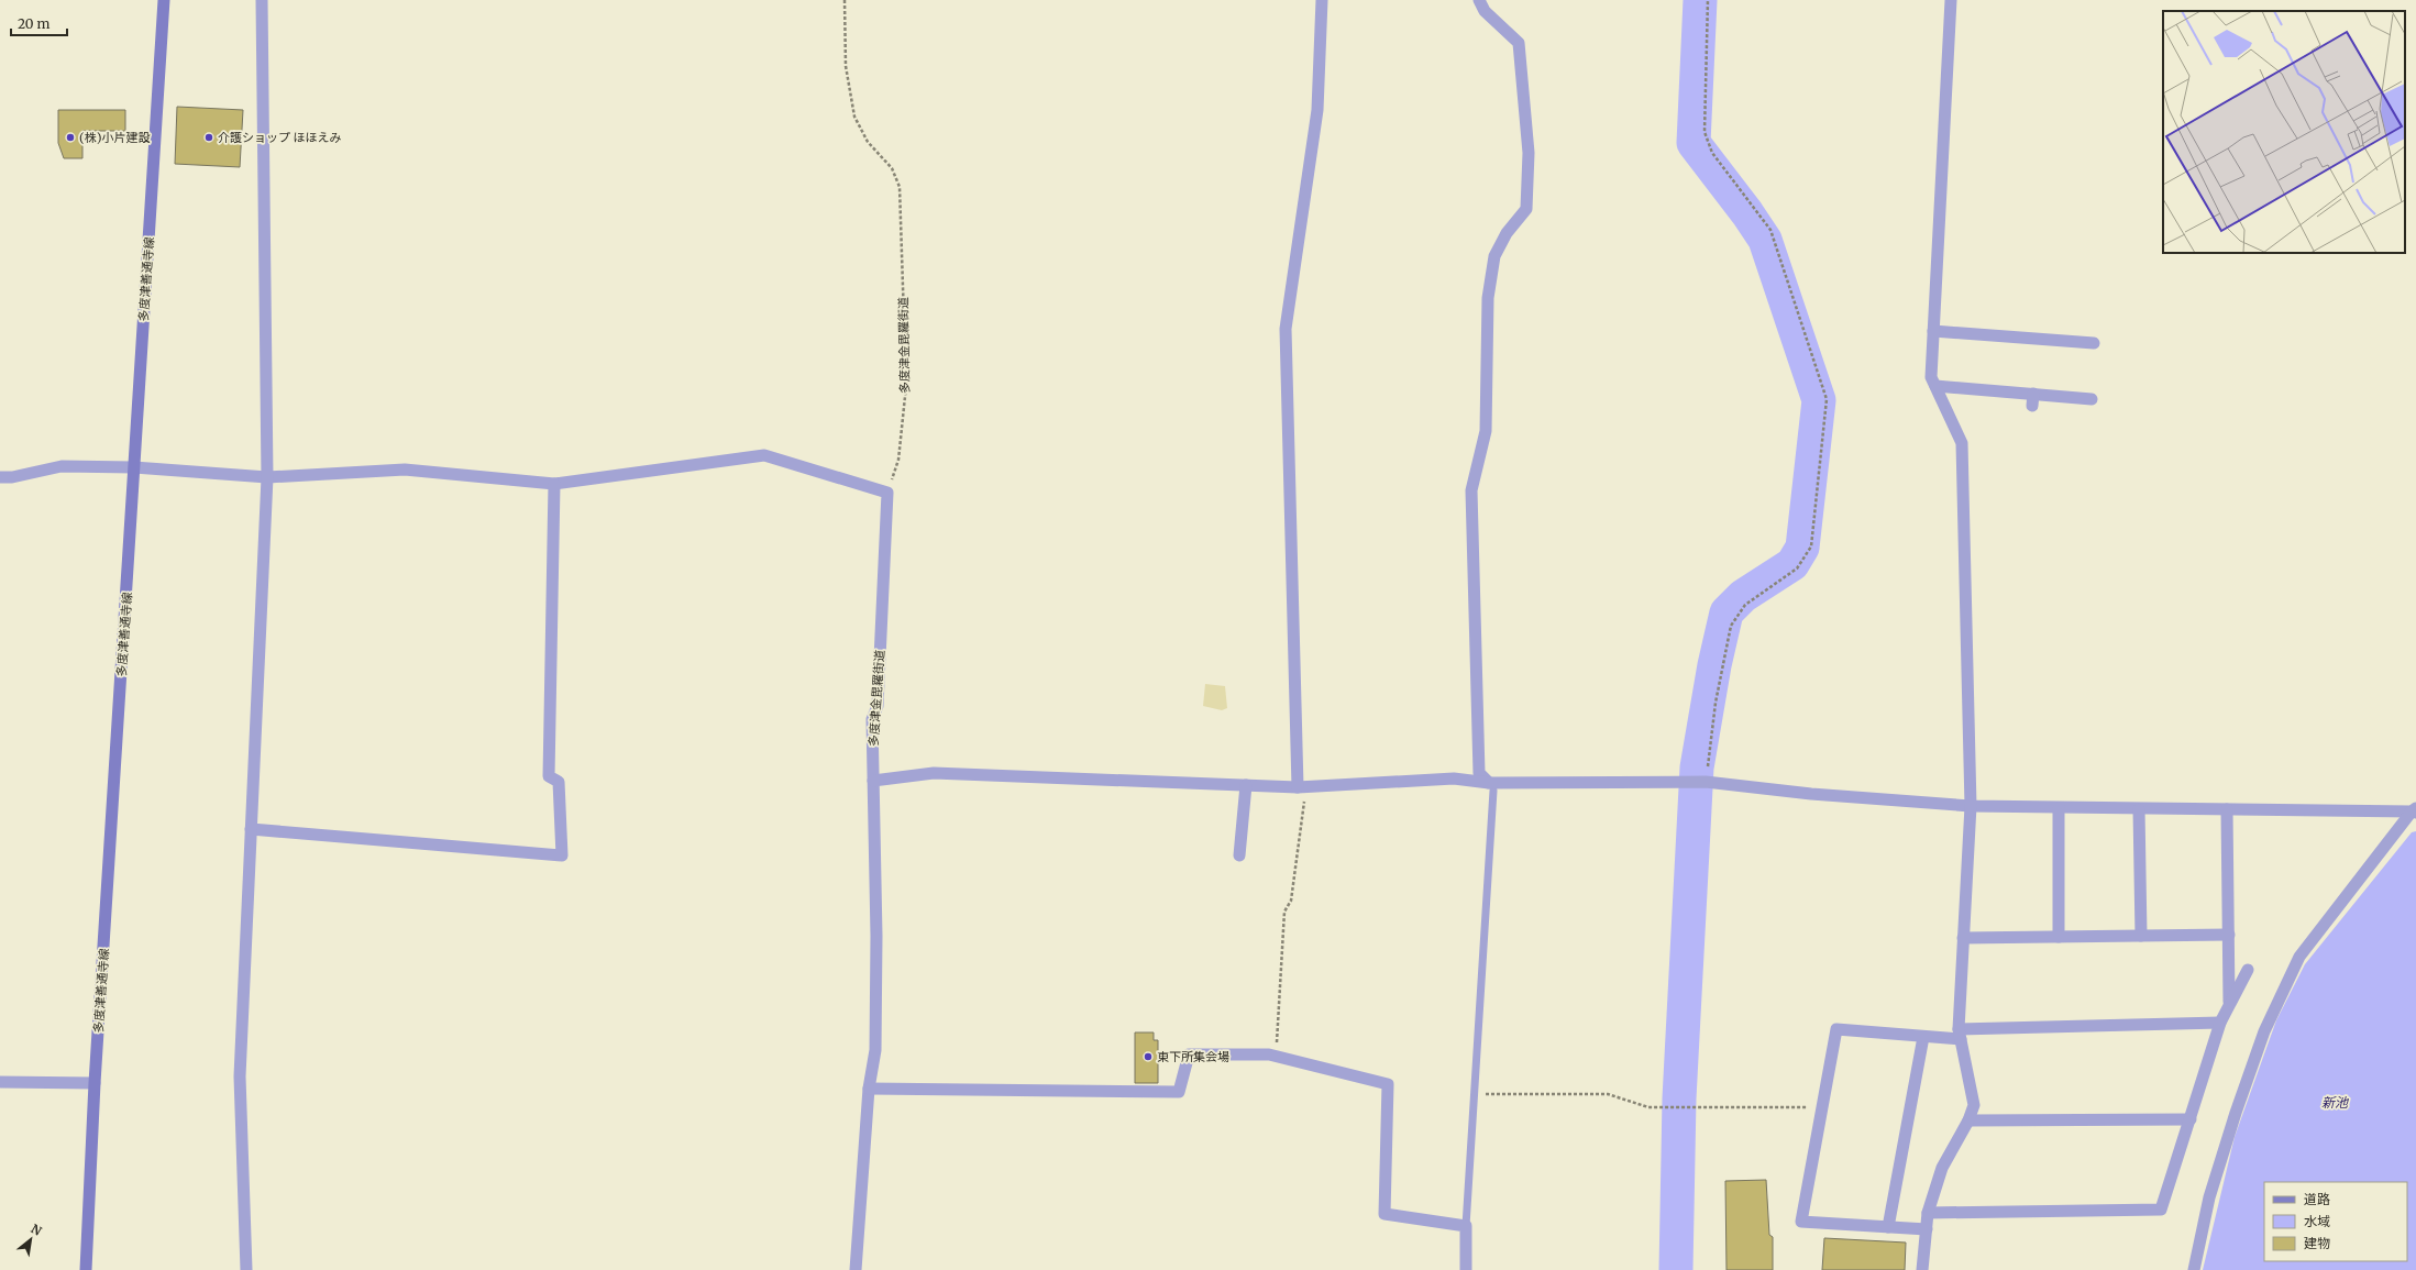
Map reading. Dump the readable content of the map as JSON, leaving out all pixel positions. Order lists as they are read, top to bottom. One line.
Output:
{"streets":{"main road":["多度津善通寺線"],"street":["多度津金毘羅街道"]},"water":["新池"],"places":["(株)小片建設","介護ショップ ほほえみ","東下所集会場"],"legend":["道路","水域","建物"],"scale_bar":"20 m","north":"top right"}
